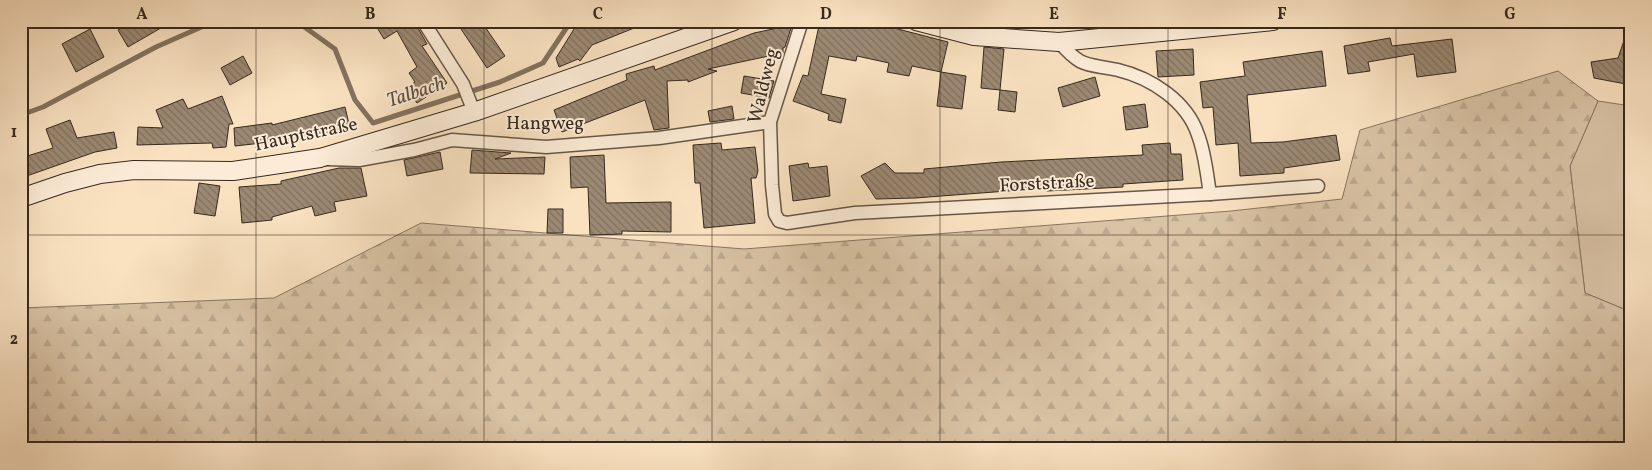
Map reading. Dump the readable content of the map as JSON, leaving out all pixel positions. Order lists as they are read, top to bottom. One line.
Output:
{"streets":{"main road":["Hauptstraße"],"street":["Waldweg","Hangweg","Forststraße"]},"crossings":[["Waldweg","Hangweg"],["Waldweg","Forststraße"],["Hangweg","Hauptstraße"]],"water":["Talbach"],"grid":{"columns":["A","B","C","D","E","F","G"],"rows":["1","2"]}}
